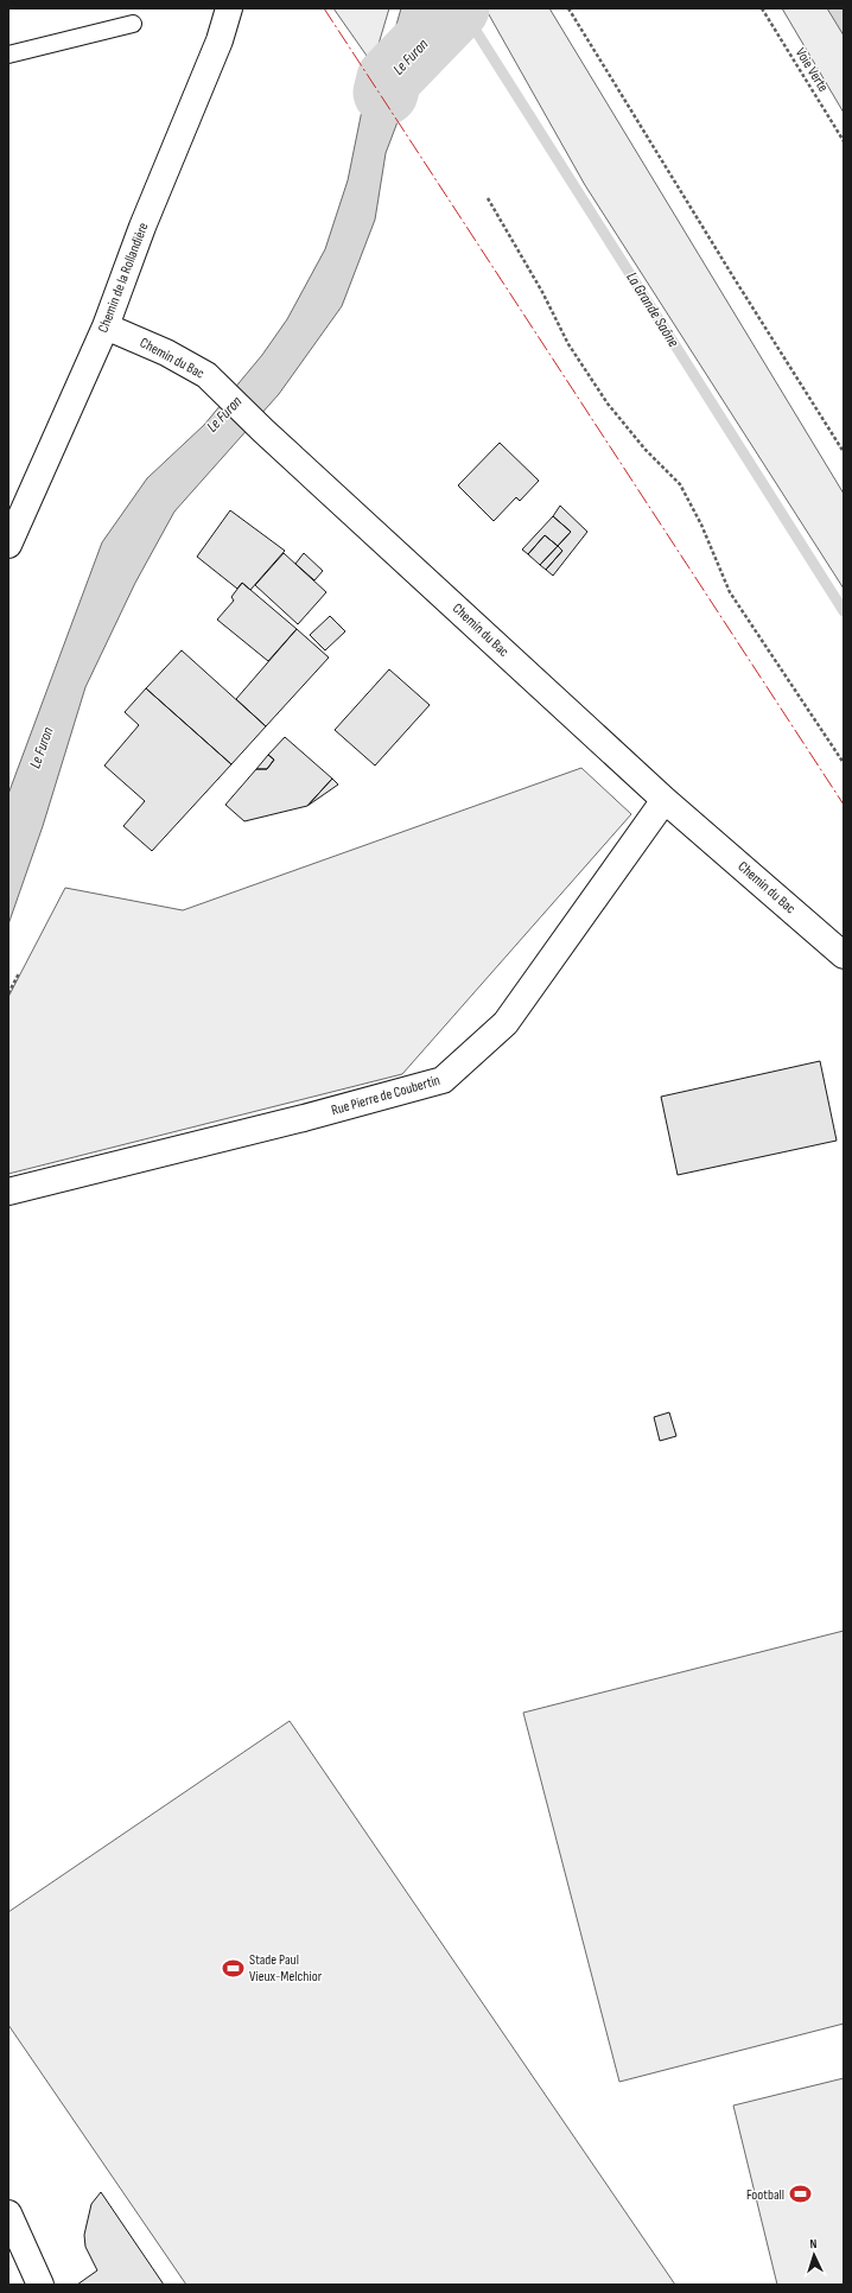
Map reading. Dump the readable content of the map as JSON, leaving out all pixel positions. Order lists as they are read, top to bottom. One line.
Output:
{"streets":{"street":["Chemin de la Rollandière","Chemin du Bac","Rue Pierre de Coubertin"],"path":["Voie Verte"]},"crossings":[["Chemin de la Rollandière","Chemin du Bac"],["Chemin du Bac","Rue Pierre de Coubertin"]],"water":["Le Furon","La Grande Saône"],"places":{"sports":["Stade Paul Vieux-Melchior","Football"]},"north":"top"}
